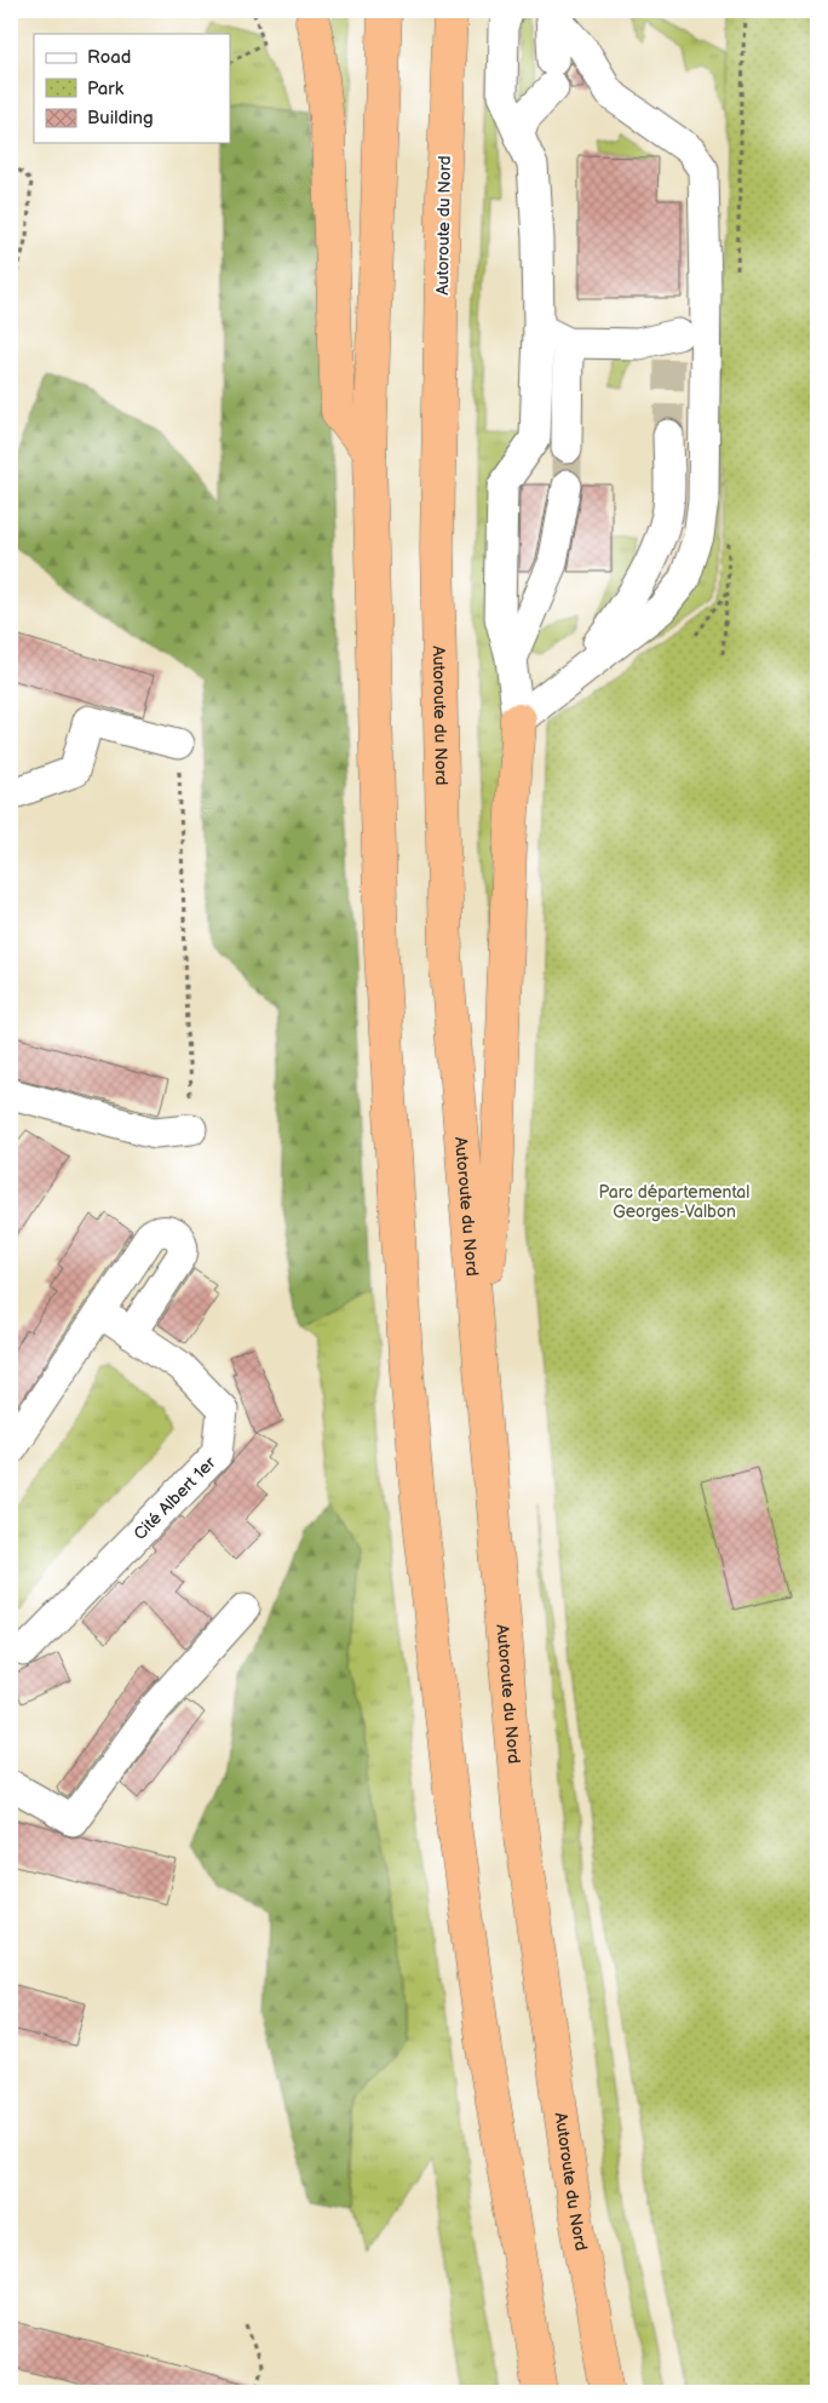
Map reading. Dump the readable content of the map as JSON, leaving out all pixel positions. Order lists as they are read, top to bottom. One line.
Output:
{"streets":{"highway":["Autoroute du Nord"],"street":["Cité Albert 1er"]},"parks":["Parc départemental Georges-Valbon"],"legend":["Road","Park","Building"]}
